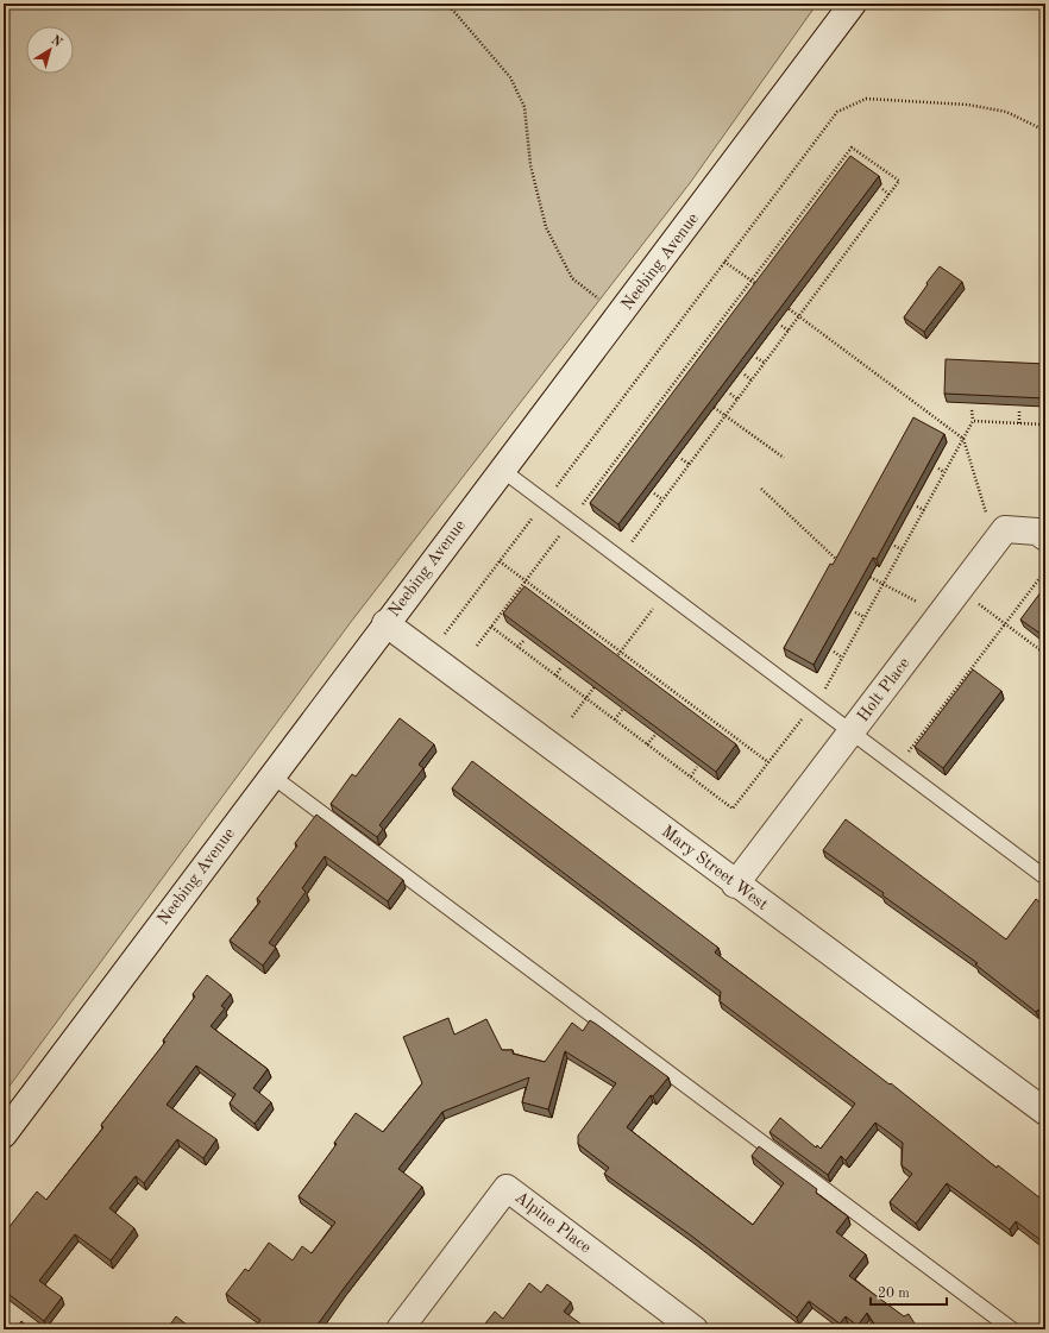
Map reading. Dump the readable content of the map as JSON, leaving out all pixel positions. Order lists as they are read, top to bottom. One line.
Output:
{"streets":{"street":["Neebing Avenue","Holt Place","Mary Street West","Alpine Place"]},"crossings":[["Neebing Avenue","Mary Street West"],["Holt Place","Mary Street West"]],"scale_bar":"20 m","north":"top right"}
